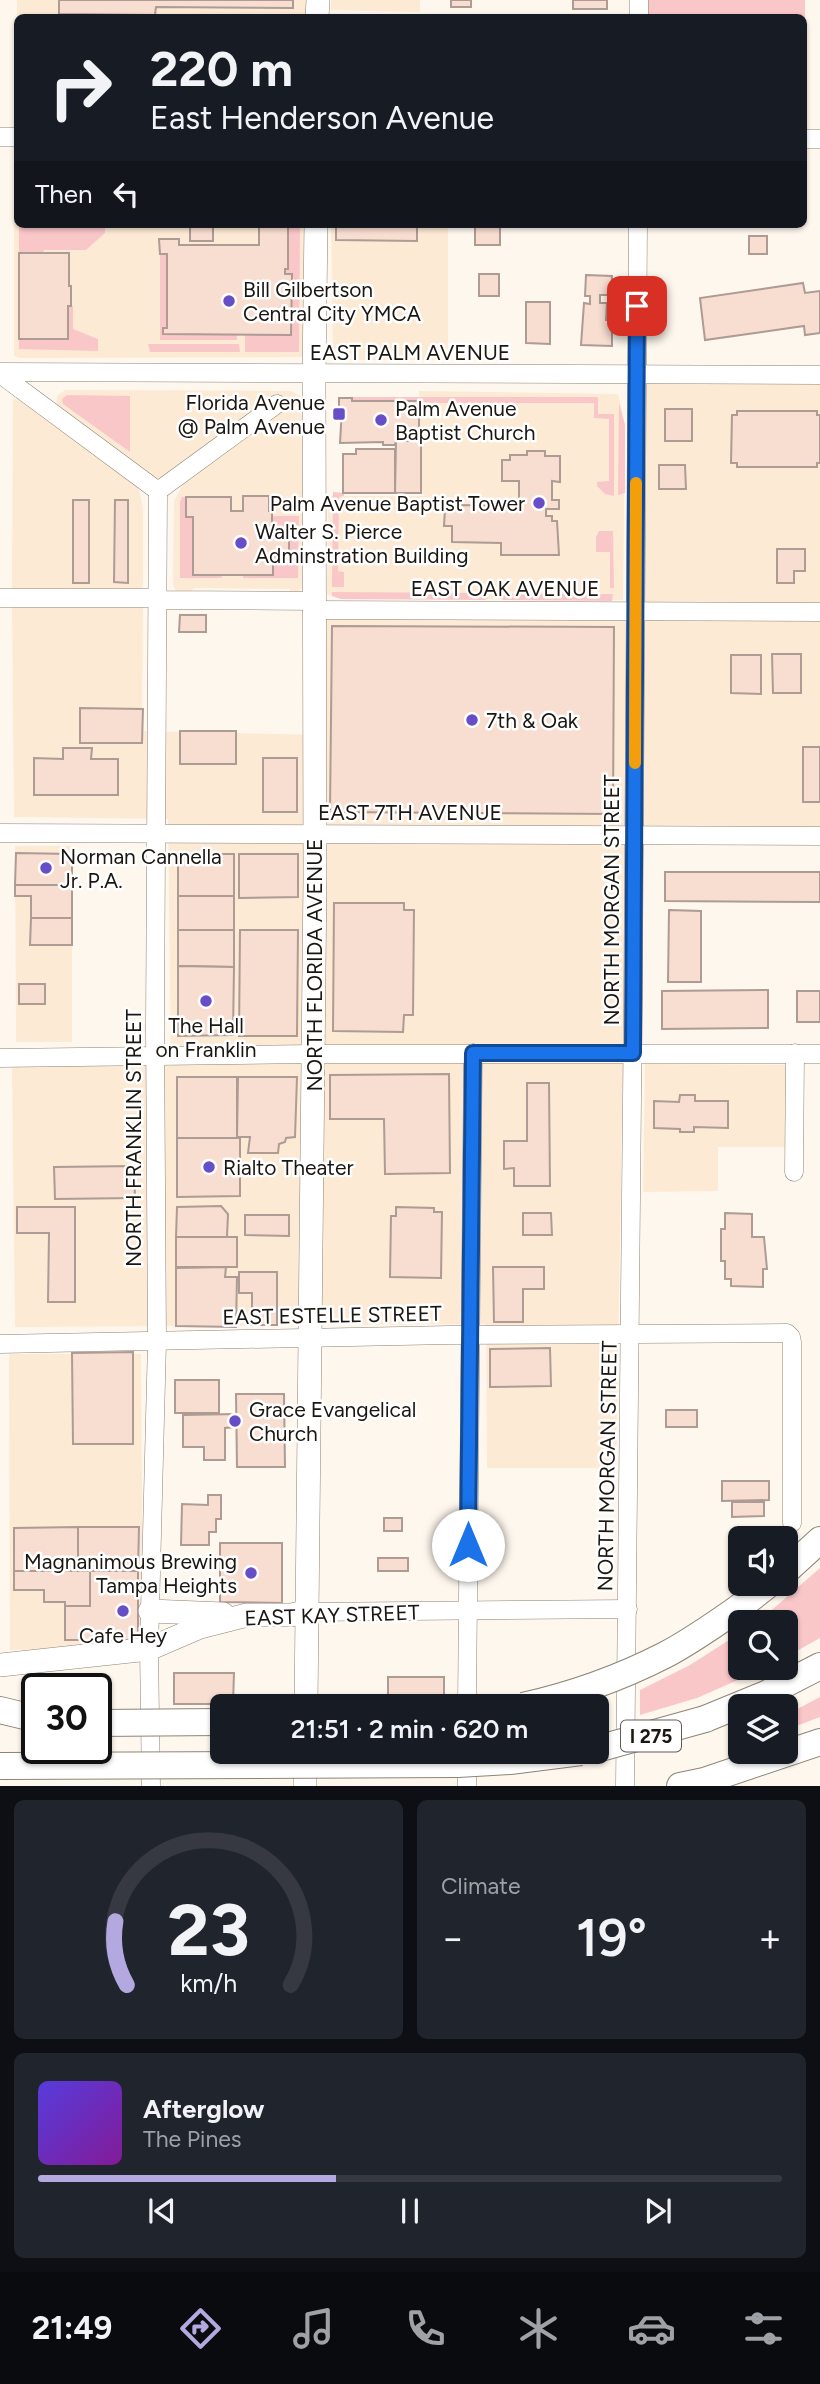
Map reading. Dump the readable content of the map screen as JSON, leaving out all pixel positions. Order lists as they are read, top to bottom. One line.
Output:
{"streets":{"highway":["I 275"],"main road":["NORTH FLORIDA AVENUE","EAST KAY STREET"],"street":["EAST PALM AVENUE","EAST OAK AVENUE","EAST 7TH AVENUE","NORTH MORGAN STREET","NORTH FRANKLIN STREET","EAST ESTELLE STREET"]},"crossings":[["EAST PALM AVENUE","NORTH MORGAN STREET"],["EAST PALM AVENUE","NORTH FLORIDA AVENUE"],["EAST OAK AVENUE","NORTH MORGAN STREET"],["EAST OAK AVENUE","NORTH FLORIDA AVENUE"],["EAST OAK AVENUE","NORTH FRANKLIN STREET"],["EAST 7TH AVENUE","NORTH MORGAN STREET"],["EAST 7TH AVENUE","NORTH FLORIDA AVENUE"],["EAST 7TH AVENUE","NORTH FRANKLIN STREET"],["NORTH MORGAN STREET","EAST ESTELLE STREET"],["NORTH MORGAN STREET","EAST KAY STREET"],["NORTH FLORIDA AVENUE","EAST ESTELLE STREET"],["NORTH FLORIDA AVENUE","EAST KAY STREET"],["NORTH FRANKLIN STREET","EAST ESTELLE STREET"],["NORTH FRANKLIN STREET","EAST KAY STREET"]],"places":{"other":["Bill Gilbertson Central City YMCA","Palm Avenue Baptist Church","Palm Avenue Baptist Tower","Walter S. Pierce Adminstration Building","7th & Oak","Norman Cannella Jr. P.A.","The Hall on Franklin","Rialto Theater","Grace Evangelical Church","Magnanimous Brewing Tampa Heights","Cafe Hey"],"transit":["Florida Avenue @ Palm Avenue"]},"page":{"turn":["220 m","East Henderson Avenue"],"then":"Then","limit":"30","trip":"21:51 · 2 min · 620 m","tile":"Climate","heat":["−","19°","+"],"song":["Afterglow","The Pines"],"tabs":"21:49","gauge":["23","km/h"]}}
